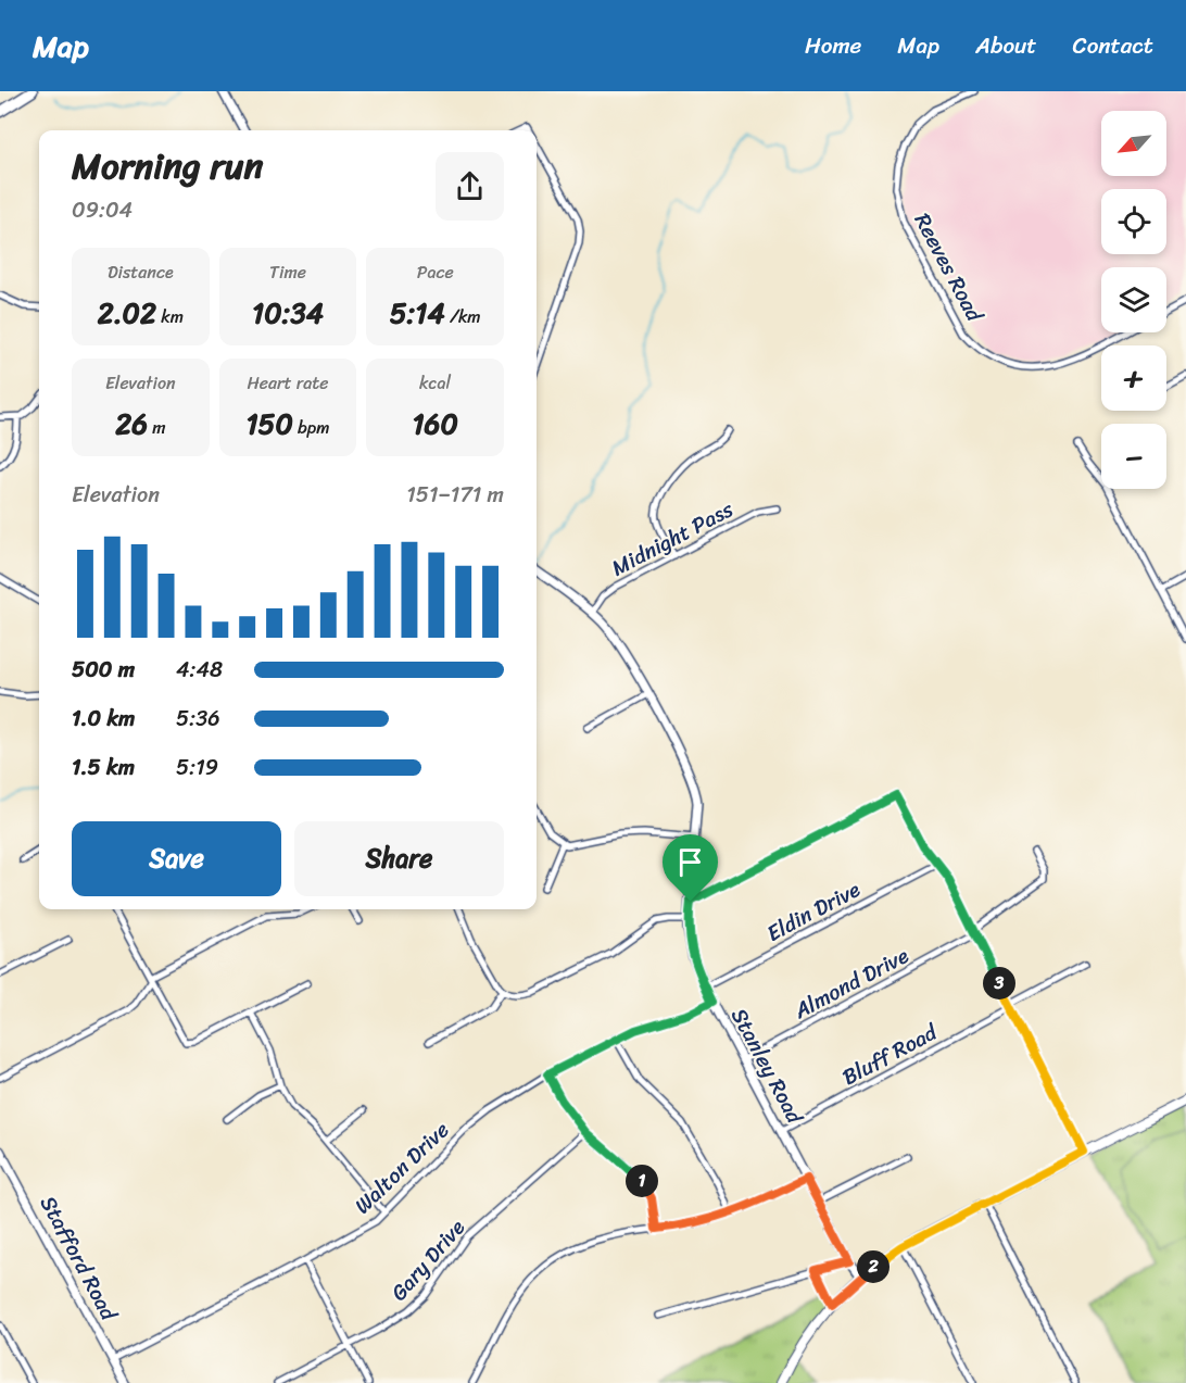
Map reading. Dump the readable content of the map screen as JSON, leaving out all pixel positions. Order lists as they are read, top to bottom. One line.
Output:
{"streets":{"street":["Reeves Road","Midnight Pass","Eldin Drive","Almond Drive","Bluff Road","Stanley Road","Walton Drive","Stafford Road","Gary Drive"]},"crossings":[["Midnight Pass","Stanley Road"],["Eldin Drive","Stanley Road"],["Almond Drive","Stanley Road"],["Bluff Road","Stanley Road"],["Stanley Road","Walton Drive"],["Walton Drive","Stafford Road"]],"north":"bottom left","page":{"header":"Map","nav":["Home","Map","About","Contact"],"map_buttons":["+","−"],"heading":["Morning run","09:04"],"stats":[["Distance","2.02 km"],["Time","10:34"],["Pace","5:14 /km"],["Elevation","26 m"],["Heart rate","150 bpm"],["kcal","160"]],"chart":["Elevation","151–171 m"],"list":[{"name":"500 m","note":"4:48"},{"name":"1.0 km","note":"5:36"},{"name":"1.5 km","note":"5:19"}],"buttons":["Save","Share"],"pins":["3","1","2"]}}
